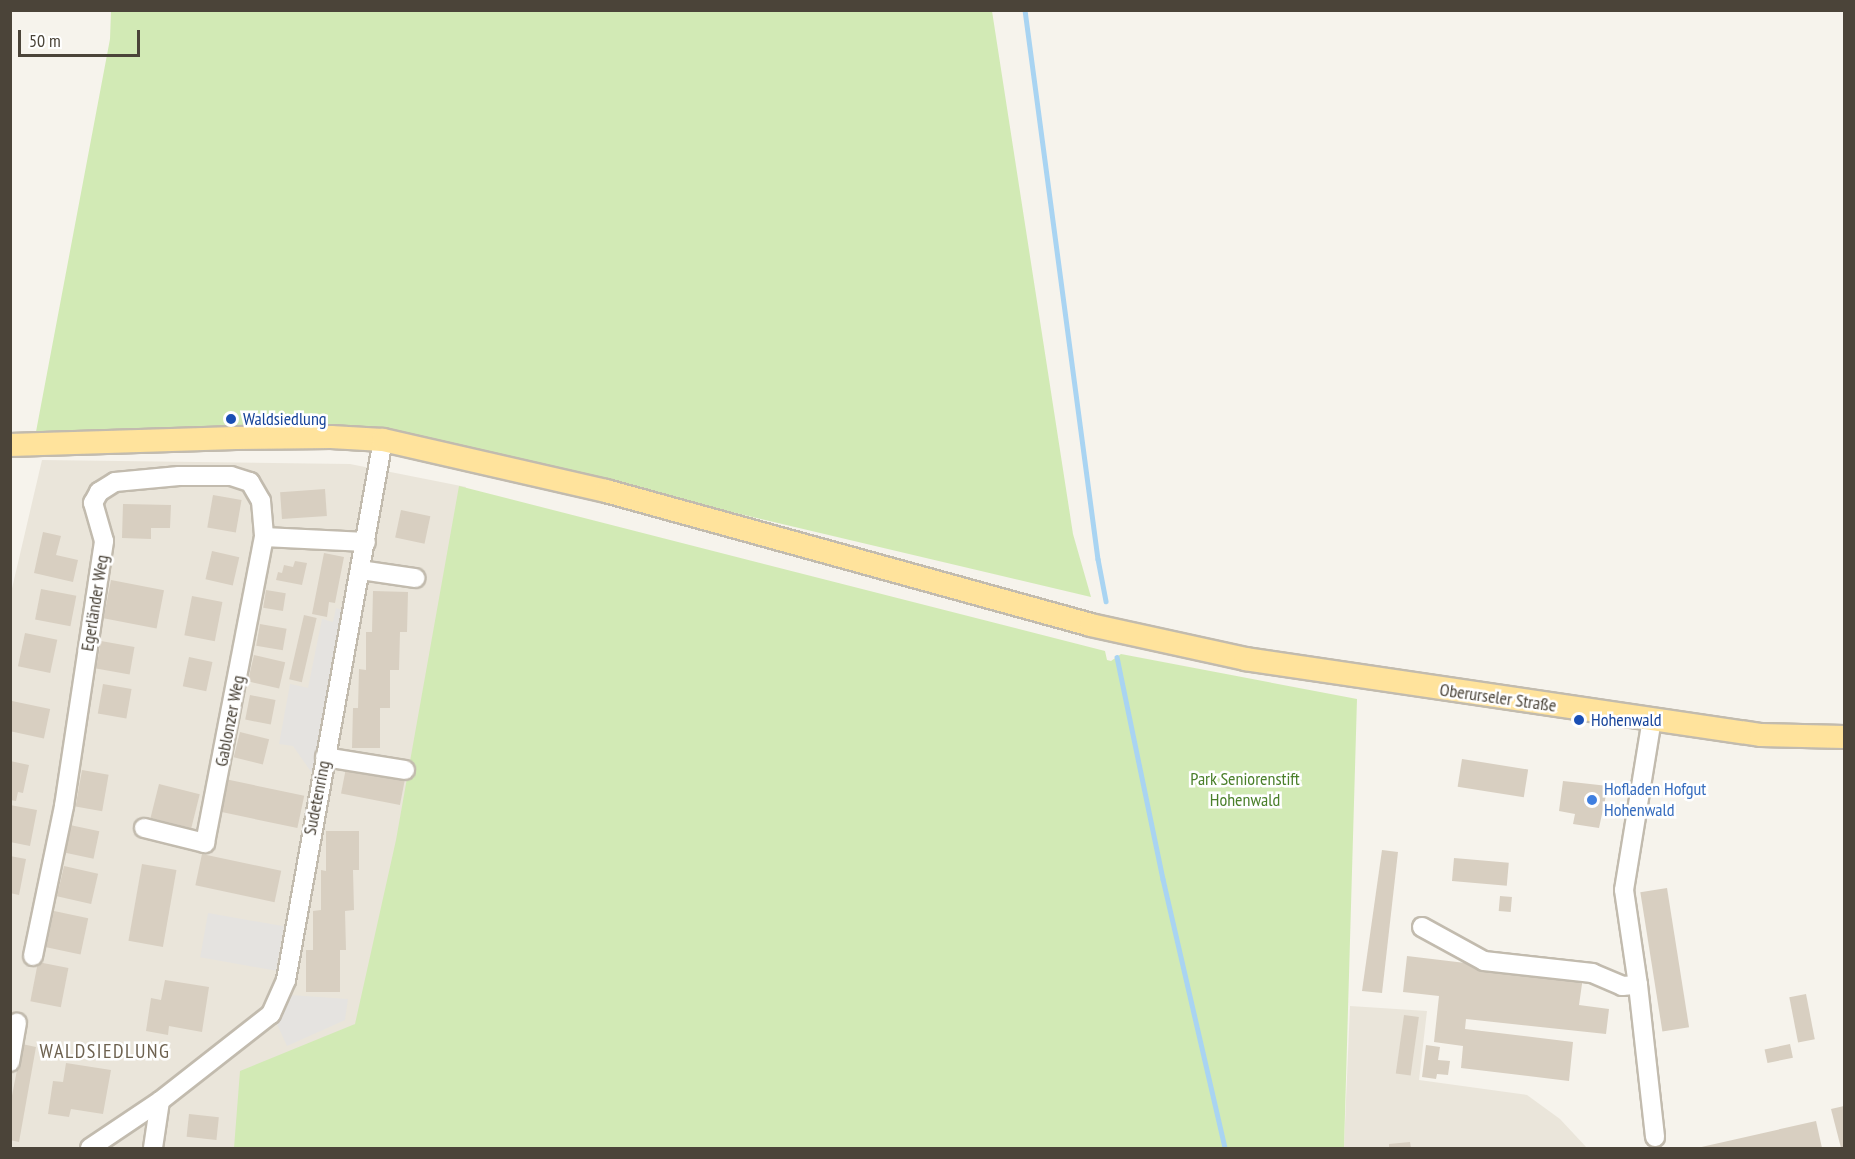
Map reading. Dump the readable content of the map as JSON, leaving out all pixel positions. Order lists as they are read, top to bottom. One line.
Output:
{"streets":{"main road":["Oberurseler Straße"],"street":["Egerländer Weg","Gablonzer Weg","Sudetenring"]},"crossings":[["Egerländer Weg","Gablonzer Weg"],["Oberurseler Straße","Sudetenring"]],"districts":["WALDSIEDLUNG"],"parks":["Park Seniorenstift Hohenwald"],"places":["Waldsiedlung","Hohenwald","Hofladen Hofgut Hohenwald"],"scale_bar":"50 m"}
